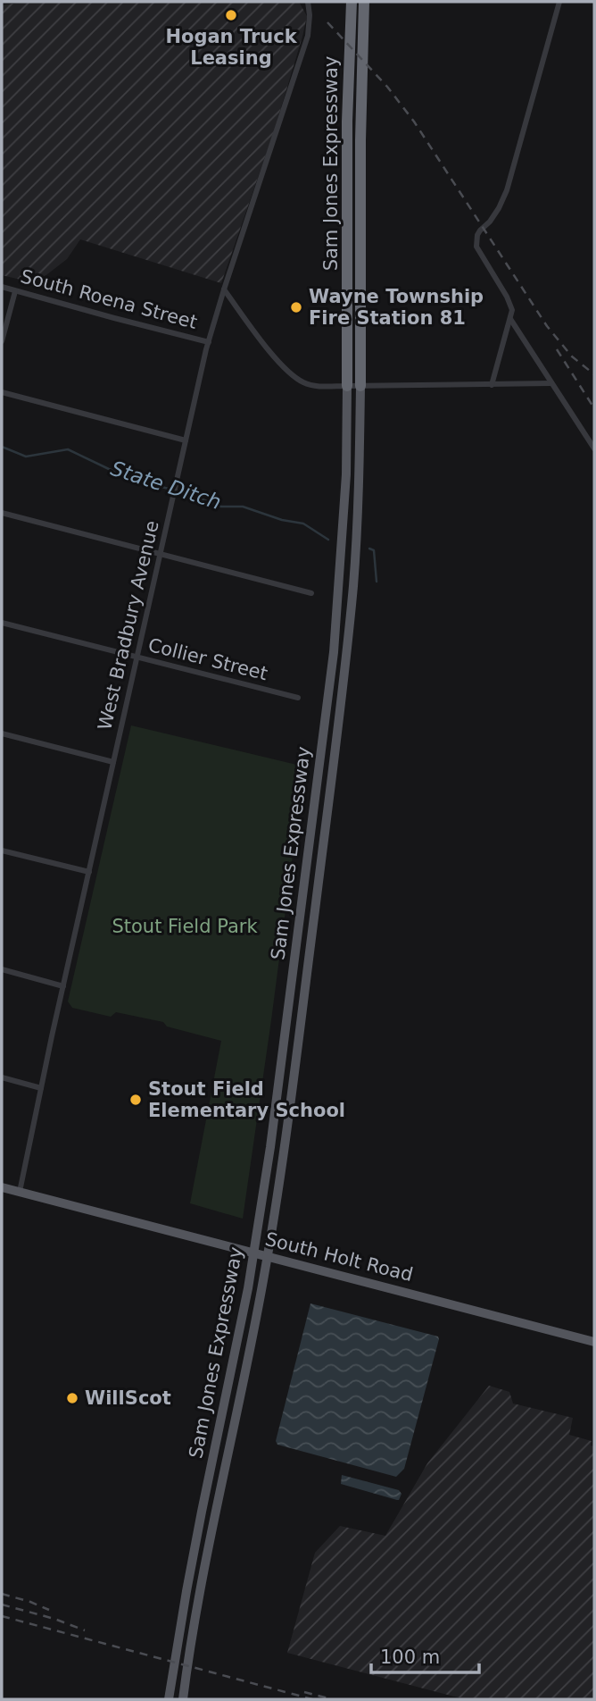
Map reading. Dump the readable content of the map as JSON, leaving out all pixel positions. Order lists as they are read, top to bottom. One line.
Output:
{"streets":{"highway":["Sam Jones Expressway"],"main road":["South Holt Road"],"street":["South Roena Street","West Bradbury Avenue","Collier Street"]},"crossings":[["Sam Jones Expressway","South Holt Road"],["South Roena Street","West Bradbury Avenue"],["West Bradbury Avenue","Collier Street"],["West Bradbury Avenue","South Holt Road"]],"water":["State Ditch"],"parks":["Stout Field Park"],"places":["Hogan Truck Leasing","Wayne Township Fire Station 81","Stout Field Elementary School","WillScot"],"scale_bar":"100 m"}
